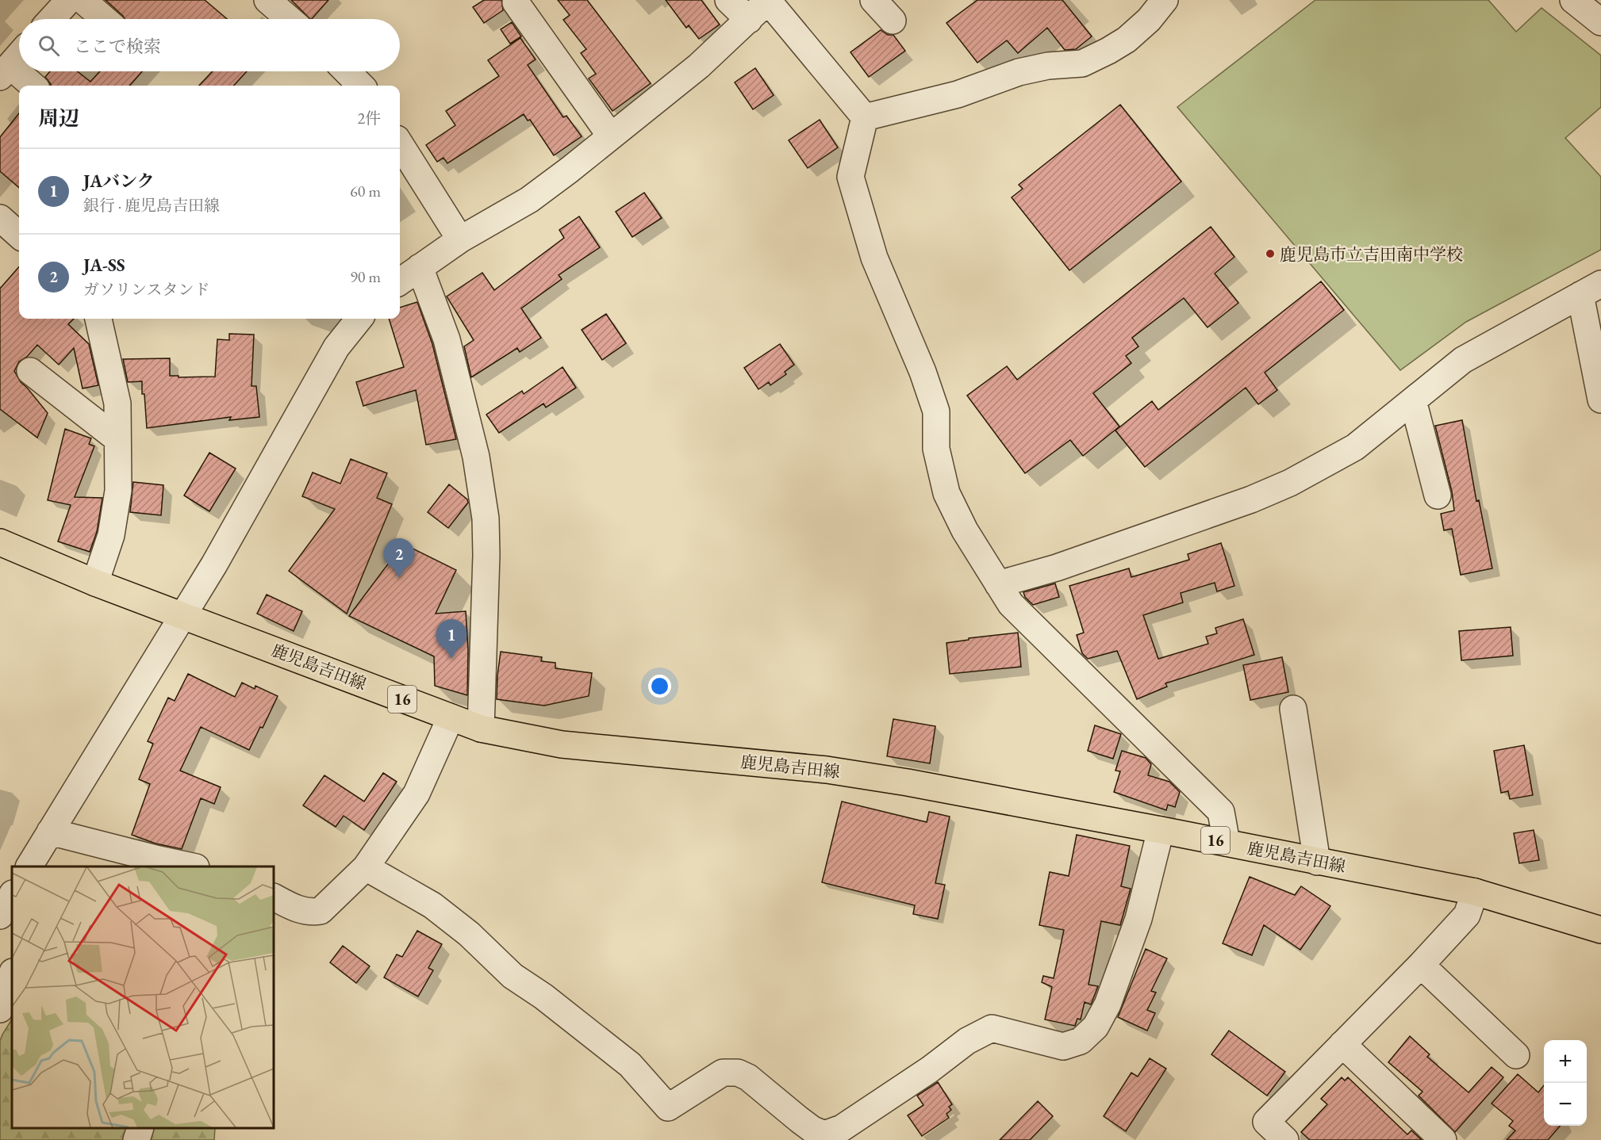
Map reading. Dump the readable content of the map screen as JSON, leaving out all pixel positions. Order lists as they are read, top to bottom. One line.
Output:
{"streets":{"main road":["鹿児島吉田線","16"]},"places":["鹿児島市立吉田南中学校"],"page":{"search":"ここで検索","heading":["周辺","2件"],"list":[{"mark":"1","name":"JAバンク","note":"銀行 · 鹿児島吉田線","value":"60 m"},{"mark":"2","name":"JA-SS","note":"ガソリンスタンド","value":"90 m"}],"pins":["2","1"],"map_buttons":["+","−"]}}
